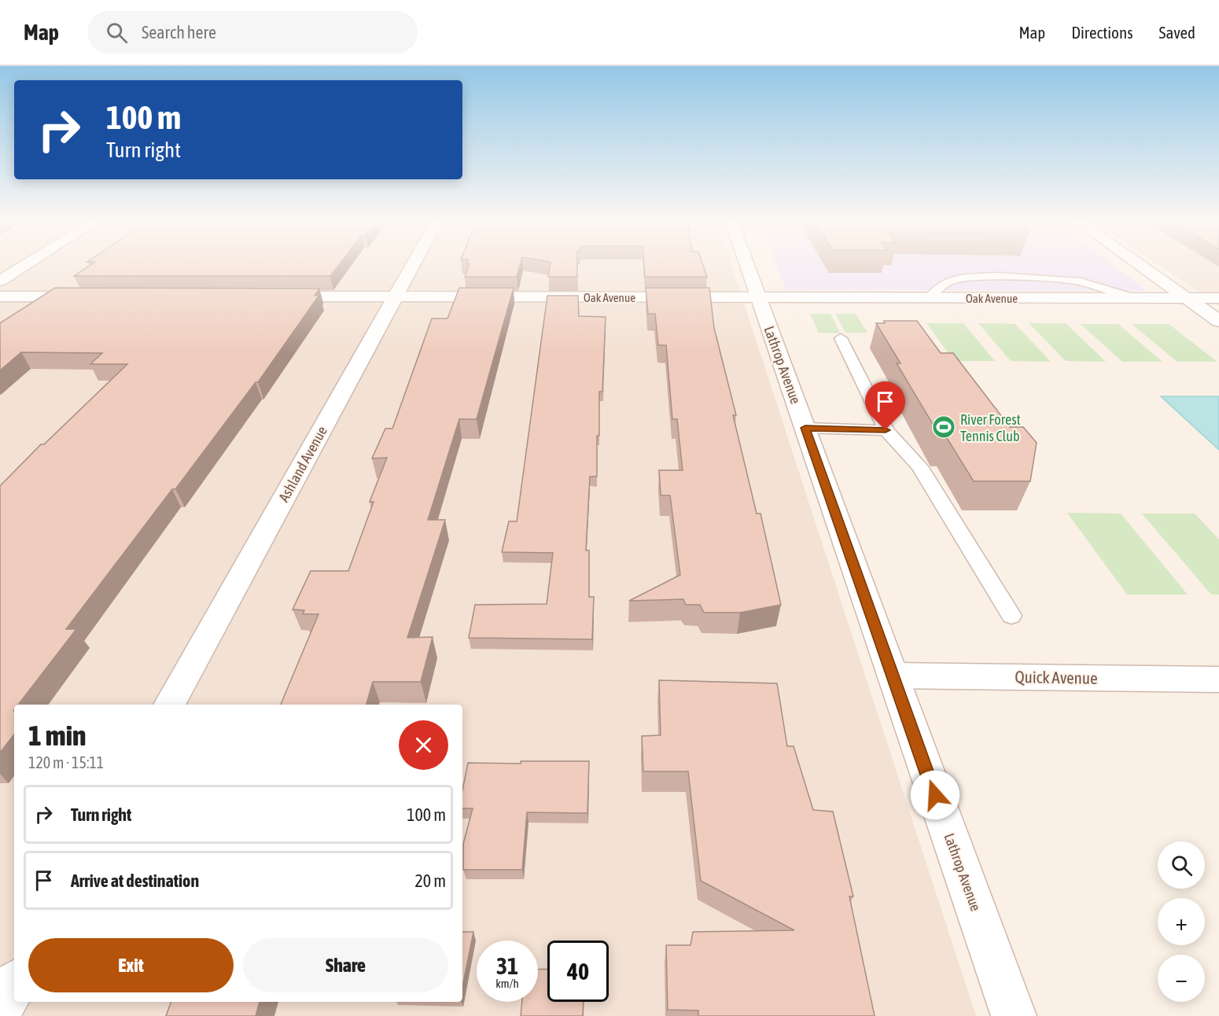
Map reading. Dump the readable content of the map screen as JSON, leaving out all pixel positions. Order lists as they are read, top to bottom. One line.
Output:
{"streets":{"street":["Oak Avenue","Lathrop Avenue","Ashland Avenue","Quick Avenue"]},"crossings":[["Oak Avenue","Lathrop Avenue"],["Oak Avenue","Ashland Avenue"],["Lathrop Avenue","Quick Avenue"]],"places":{"sports":["River Forest Tennis Club"]},"page":{"header":"Map","search":"Search here","nav":["Map","Directions","Saved"],"turn":["100 m","Turn right"],"heading":["1 min","120 m · 15:11"],"list":[{"name":"Turn right","value":"100 m"},{"name":"Arrive at destination","value":"20 m"}],"map_buttons":["+","−"],"buttons":["Exit","Share"],"speed":"31 km/h","limit":"40"}}
